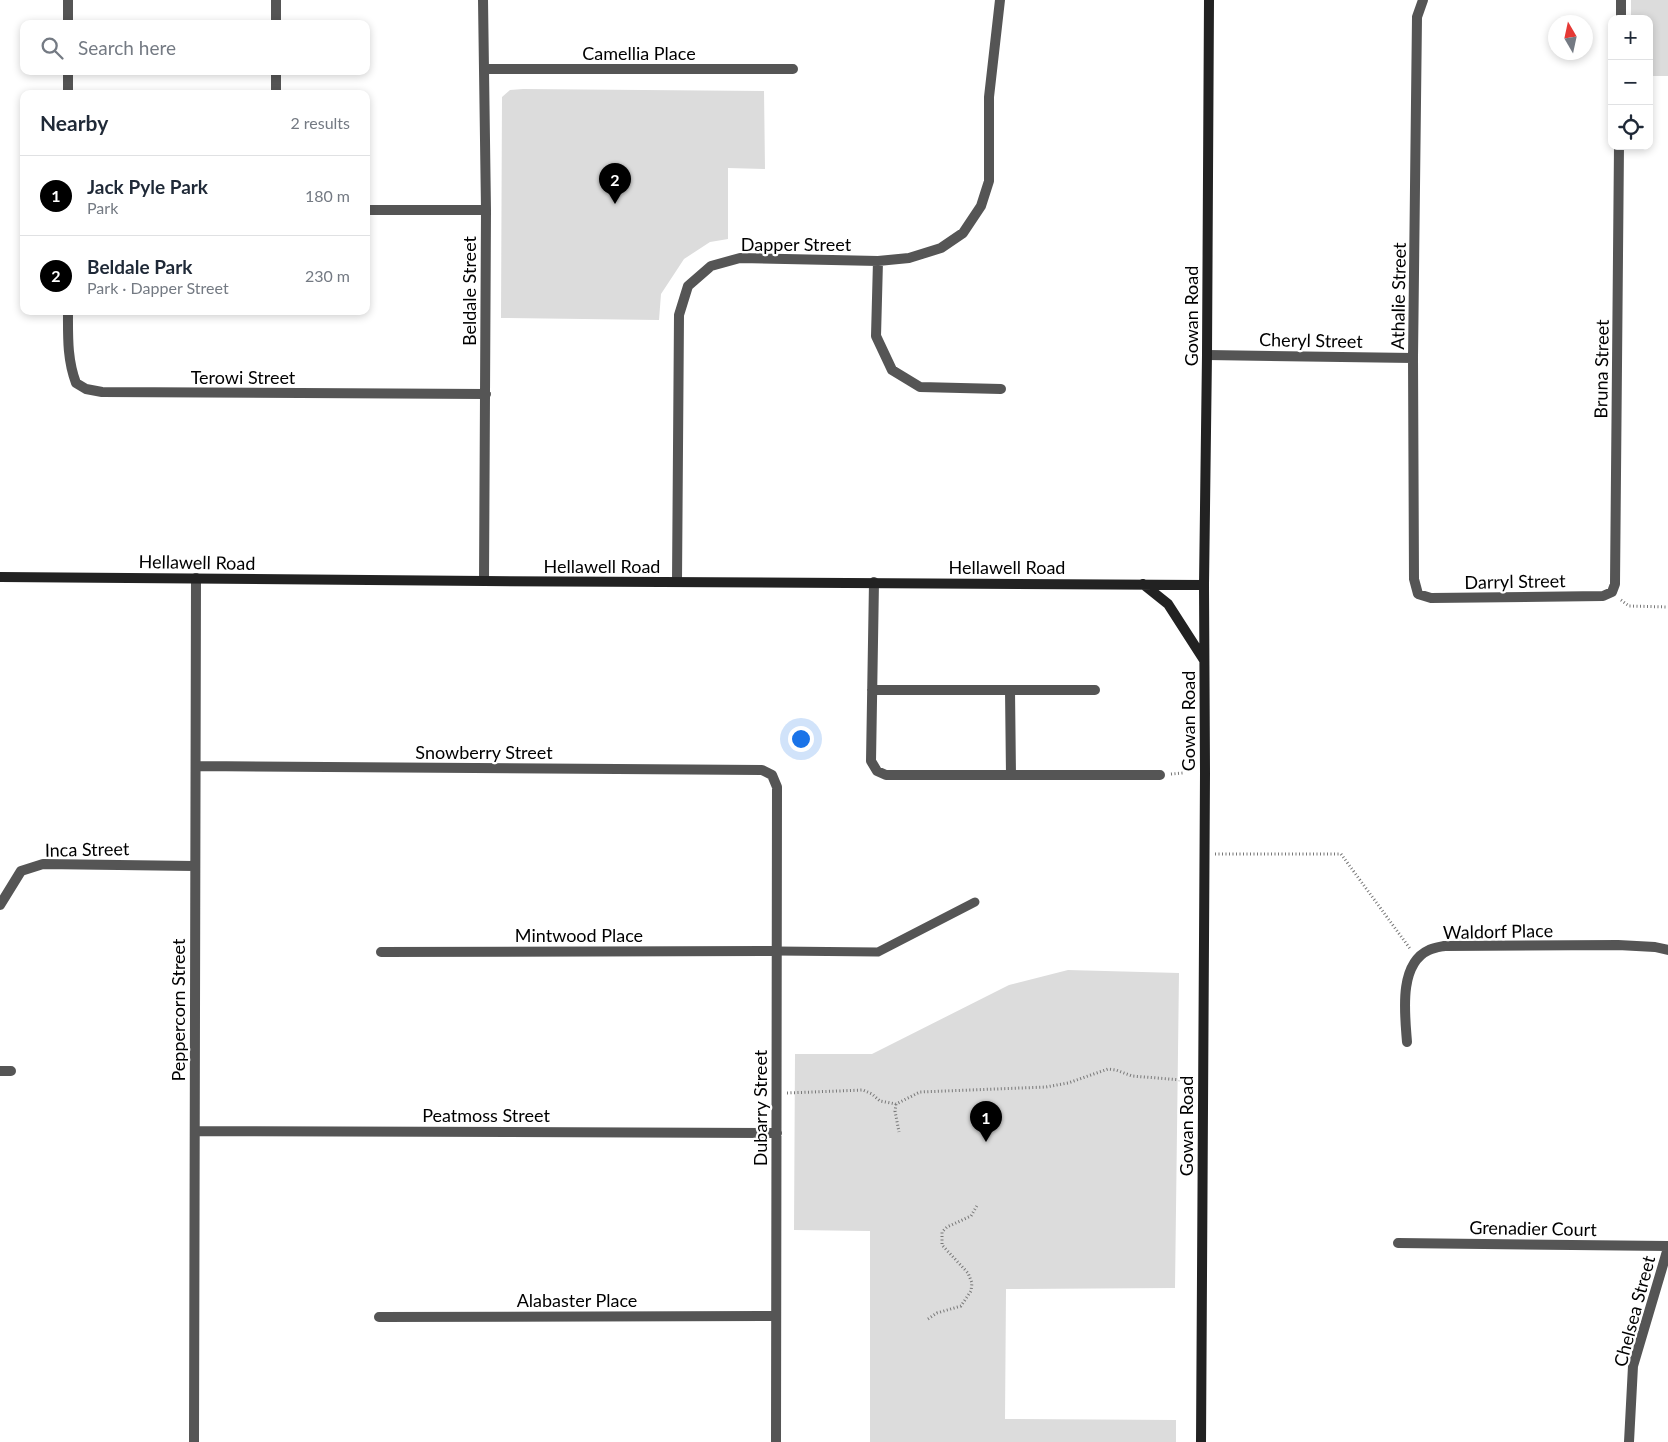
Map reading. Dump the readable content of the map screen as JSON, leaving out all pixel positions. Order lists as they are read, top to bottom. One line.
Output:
{"streets":{"main road":["Gowan Road","Hellawell Road"],"street":["Camellia Place","Dapper Street","Beldale Street","Athalie Street","Cheryl Street","Bruna Street","Terowi Street","Darryl Street","Snowberry Street","Inca Street","Waldorf Place","Mintwood Place","Peppercorn Street","Dubarry Street","Peatmoss Street","Grenadier Court","Alabaster Place","Chelsea Street"]},"crossings":[["Camellia Place","Beldale Street"],["Dapper Street","Hellawell Road"],["Beldale Street","Terowi Street"],["Beldale Street","Hellawell Road"],["Athalie Street","Cheryl Street"],["Athalie Street","Darryl Street"],["Gowan Road","Cheryl Street"],["Gowan Road","Hellawell Road"],["Bruna Street","Darryl Street"],["Hellawell Road","Peppercorn Street"],["Snowberry Street","Peppercorn Street"],["Snowberry Street","Dubarry Street"],["Inca Street","Peppercorn Street"],["Mintwood Place","Dubarry Street"],["Peppercorn Street","Peatmoss Street"],["Dubarry Street","Peatmoss Street"],["Dubarry Street","Alabaster Place"],["Grenadier Court","Chelsea Street"]],"north":"top","page":{"map_buttons":["+","−"],"search":"Search here","heading":["Nearby","2 results"],"list":[{"mark":"1","name":"Jack Pyle Park","note":"Park","value":"180 m"},{"mark":"2","name":"Beldale Park","note":"Park · Dapper Street","value":"230 m"}],"pins":["2","1"]}}
